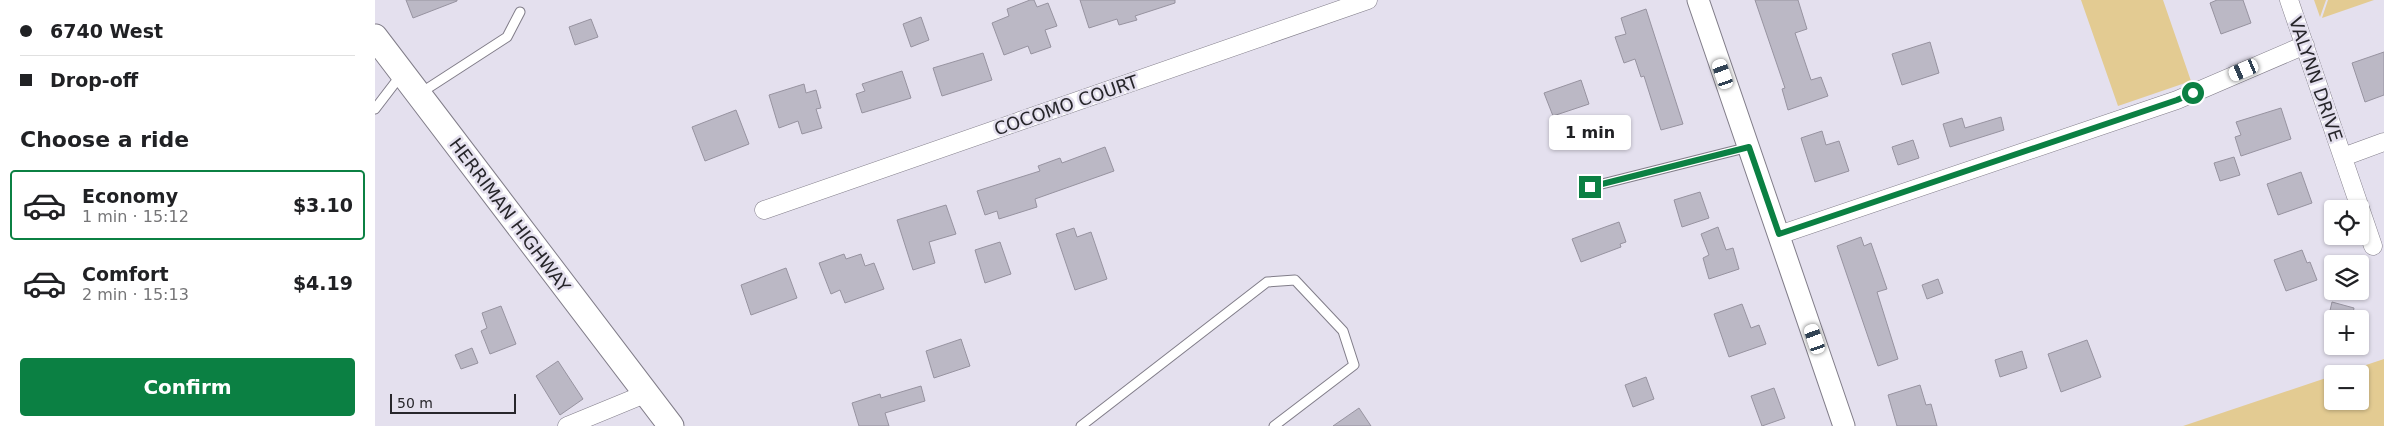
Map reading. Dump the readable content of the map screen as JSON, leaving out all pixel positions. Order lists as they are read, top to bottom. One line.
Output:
{"streets":{"main road":["HERRIMAN HIGHWAY"],"street":["VALYNN DRIVE","COCOMO COURT"]},"scale_bar":"50 m","page":{"banner":["6740 West","Drop-off"],"heading":"Choose a ride","bubble":"1 min","list":[{"name":"Economy","note":"1 min · 15:12","value":"$3.10"},{"name":"Comfort","note":"2 min · 15:13","value":"$4.19"}],"map_buttons":["+","−"],"buttons":"Confirm","scale":"50 m"}}
